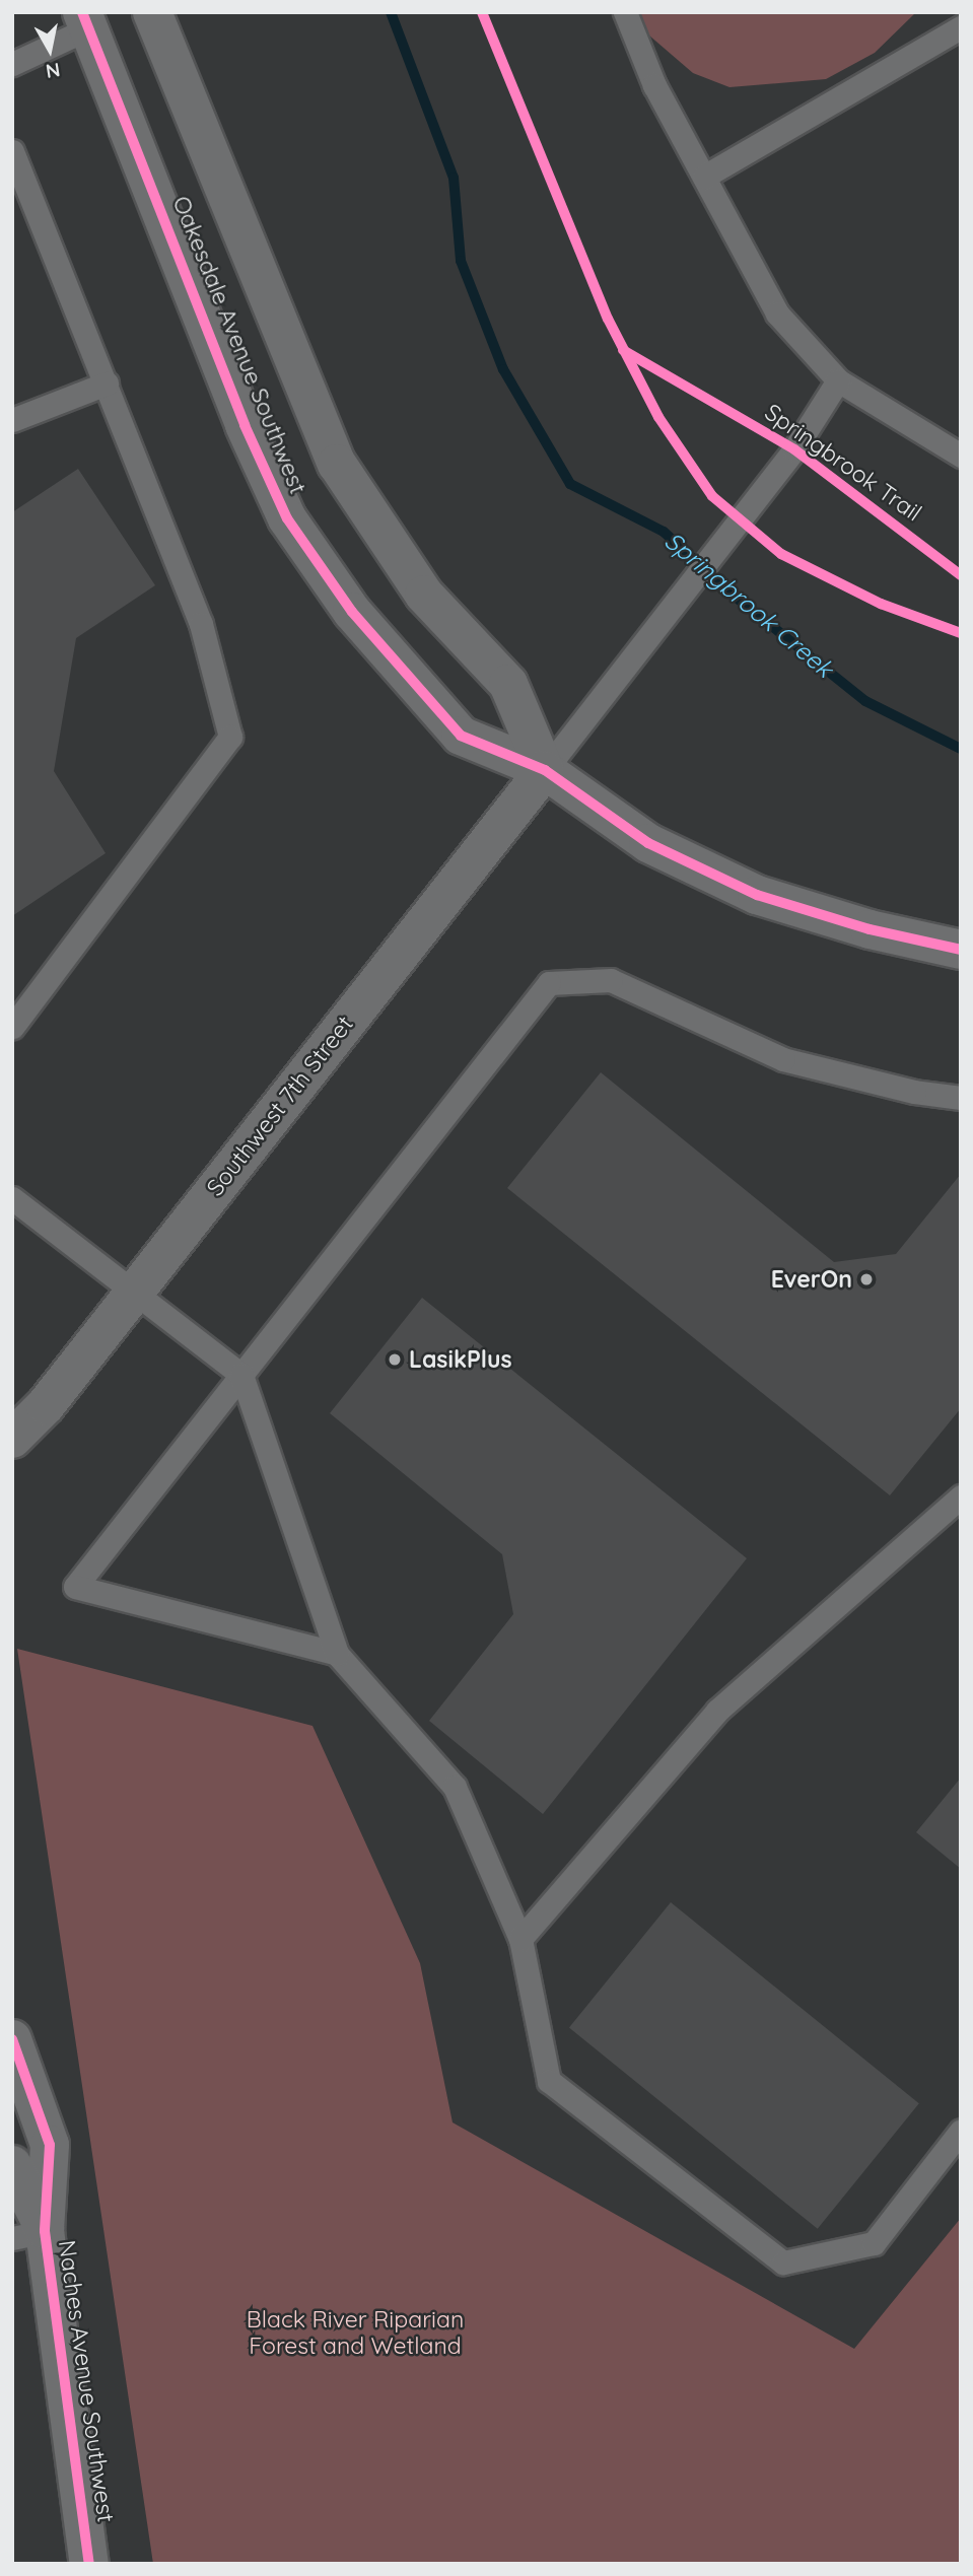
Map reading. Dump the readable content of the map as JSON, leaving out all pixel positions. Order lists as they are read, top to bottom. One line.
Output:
{"streets":{"street":["Oakesdale Avenue Southwest","Southwest 7th Street","Naches Avenue Southwest"],"cycle path":["Springbrook Trail"]},"crossings":[["Oakesdale Avenue Southwest","Southwest 7th Street"]],"water":["Springbrook Creek"],"parks":["Black River Riparian Forest and Wetland"],"places":["EverOn","LasikPlus"],"north":"bottom"}
